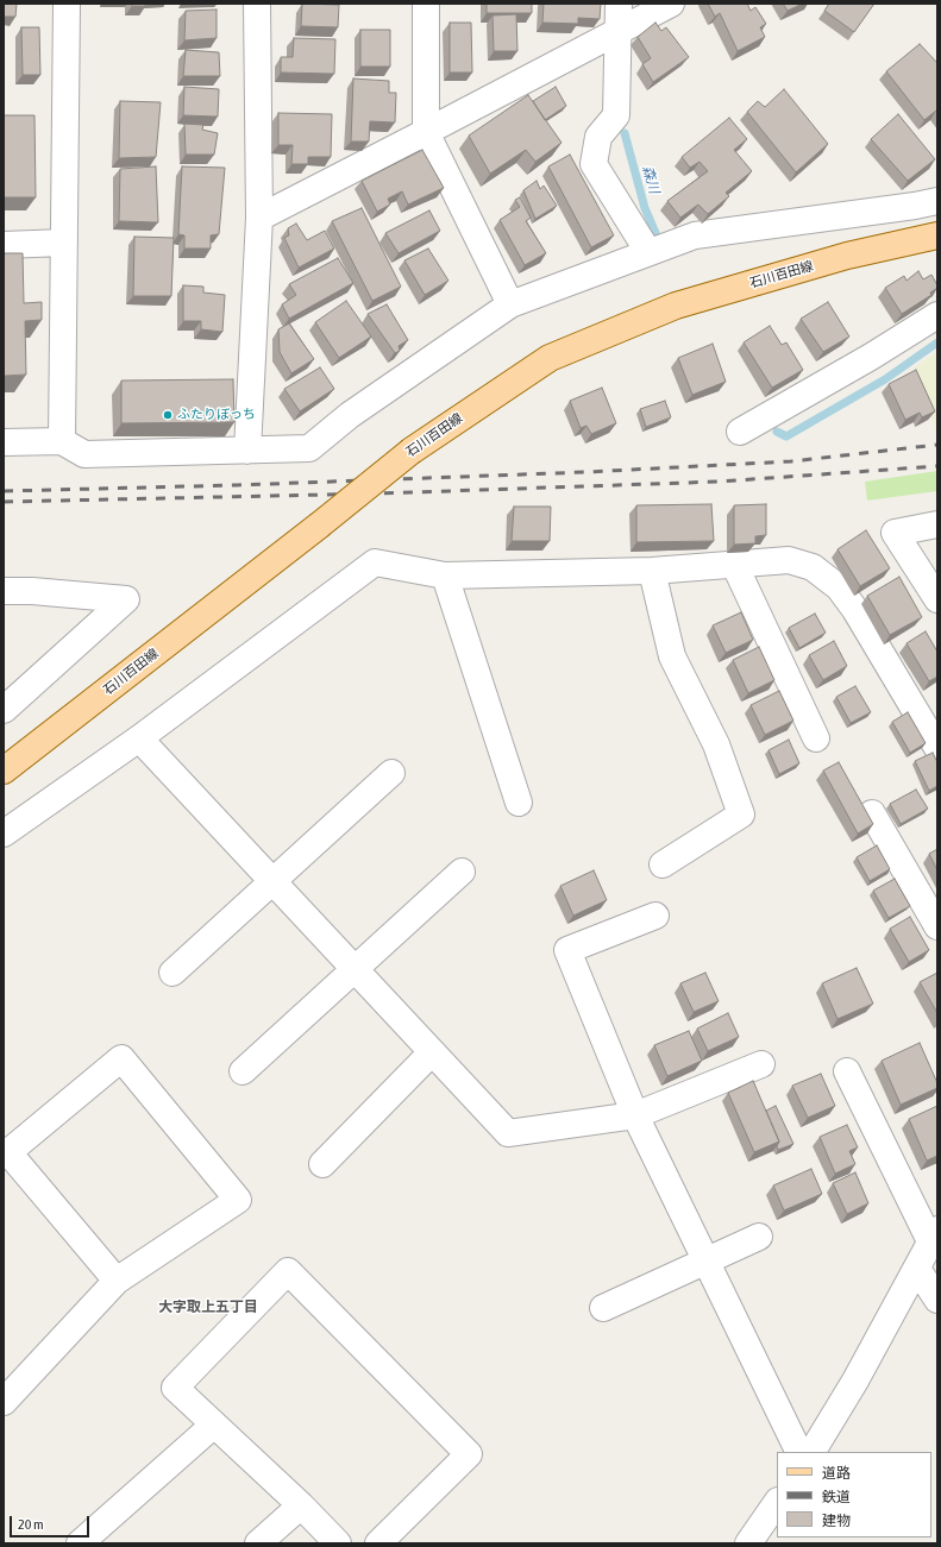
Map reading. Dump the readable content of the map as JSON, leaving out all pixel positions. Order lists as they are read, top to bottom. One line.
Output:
{"streets":{"main road":["石川百田線"]},"districts":["大字取上五丁目"],"water":["森川"],"places":["ふたりぼっち"],"legend":["道路","鉄道","建物"],"scale_bar":"20 m"}
